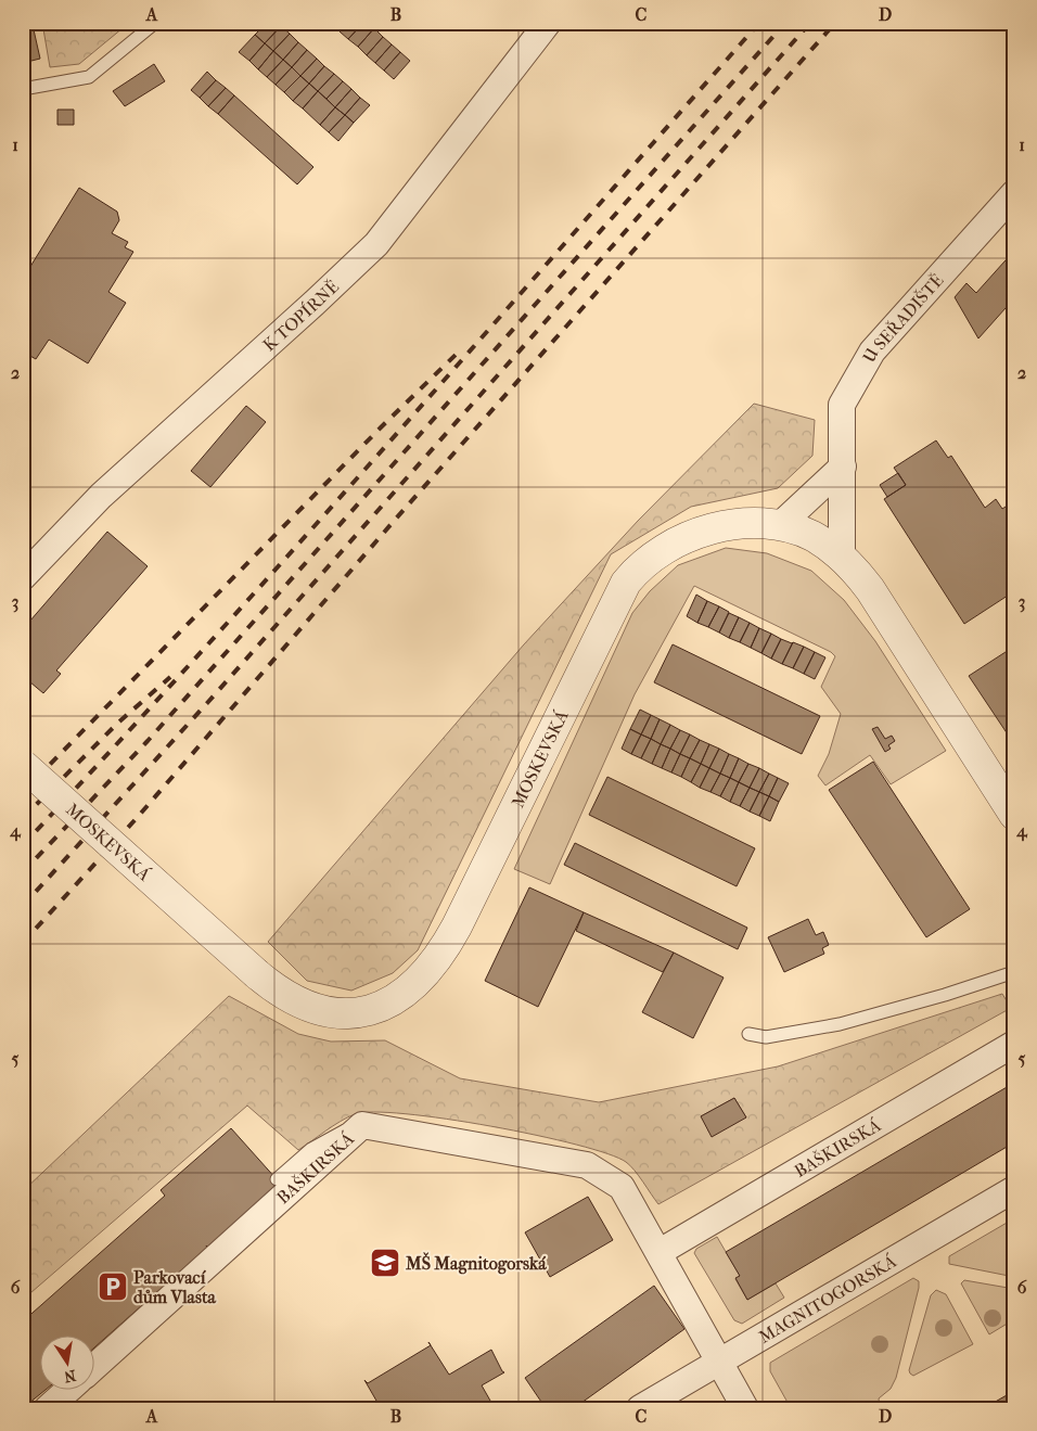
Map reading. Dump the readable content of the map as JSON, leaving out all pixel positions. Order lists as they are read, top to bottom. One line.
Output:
{"streets":{"street":["K TOPÍRNĚ","U SEŘADIŠTĚ","MOSKEVSKÁ","BAŠKIRSKÁ","MAGNITOGORSKÁ"]},"crossings":[["U SEŘADIŠTĚ","MOSKEVSKÁ"],["BAŠKIRSKÁ","MAGNITOGORSKÁ"]],"places":{"school or university":["MŠ Magnitogorská"],"parking":["Parkovací dům Vlasta"]},"north":"bottom","grid":{"columns":["A","B","C","D"],"rows":["1","2","3","4","5","6"]}}
